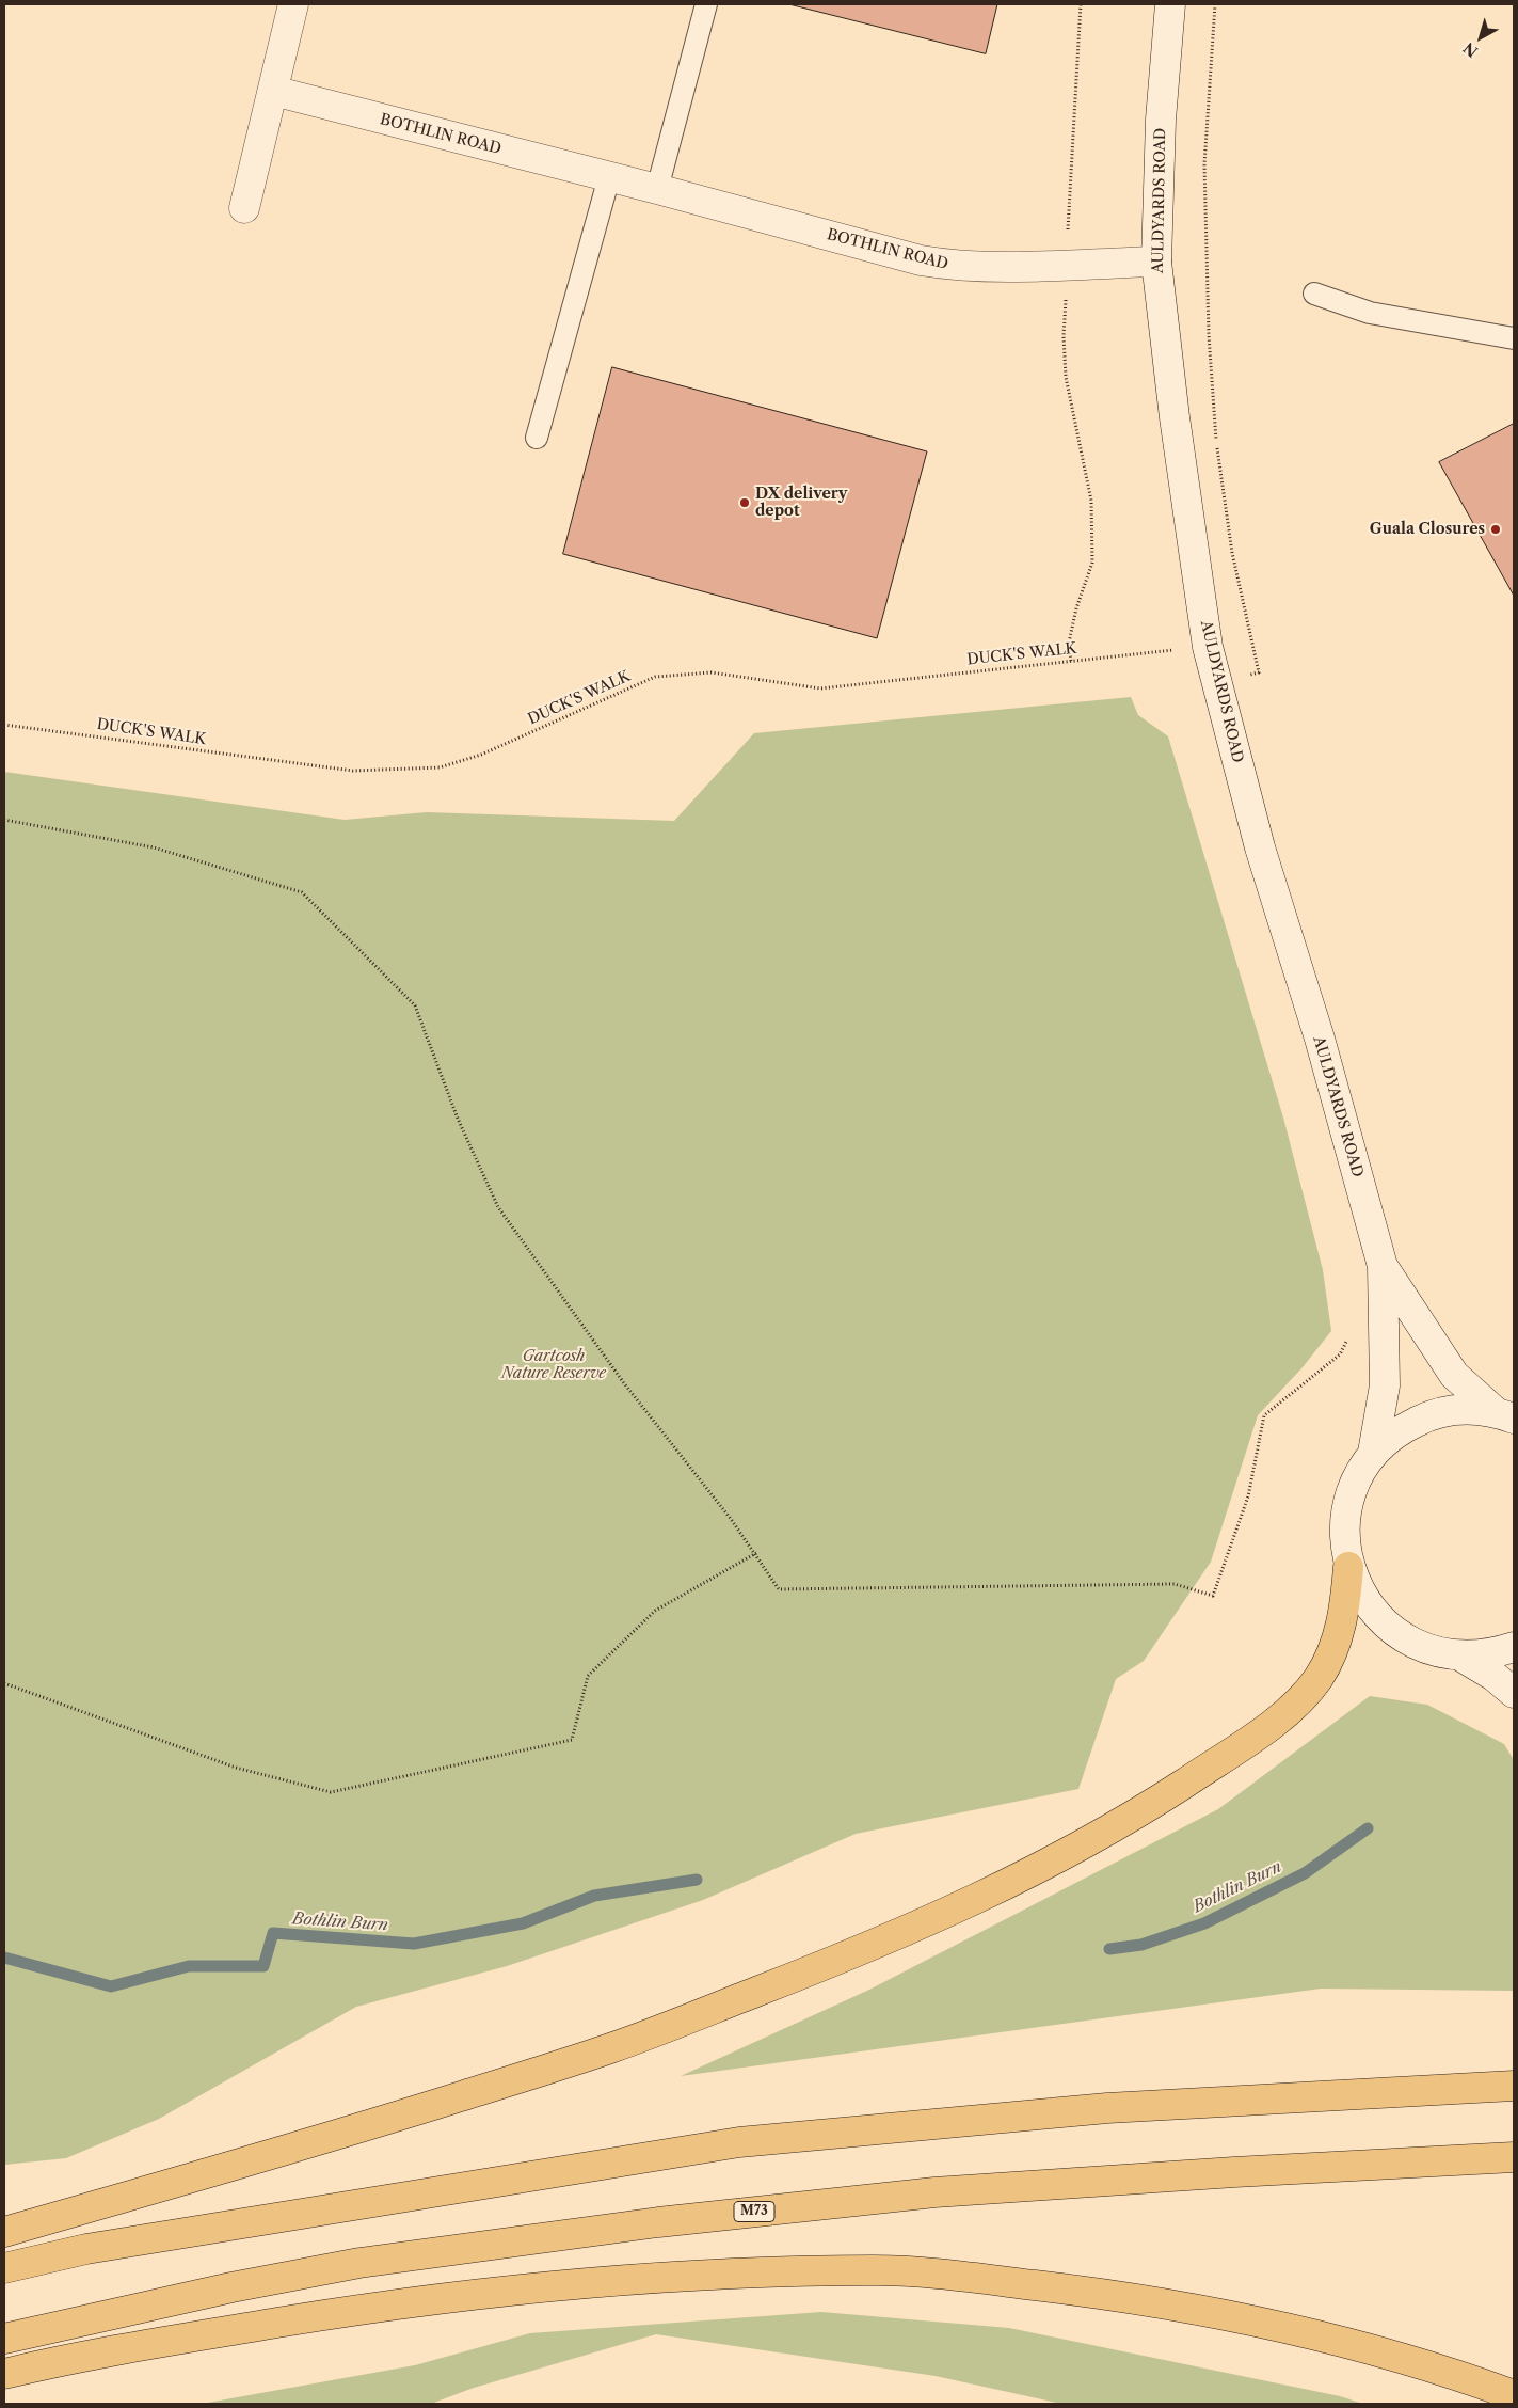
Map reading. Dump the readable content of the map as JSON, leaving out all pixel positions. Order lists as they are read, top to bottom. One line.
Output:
{"streets":{"highway":["M73"],"street":["BOTHLIN ROAD","AULDYARDS ROAD"],"path":["DUCK'S WALK"]},"crossings":[["BOTHLIN ROAD","AULDYARDS ROAD"]],"water":["Bothlin Burn"],"parks":["Gartcosh Nature Reserve"],"places":["DX delivery depot","Guala Closures"],"north":"bottom left"}
